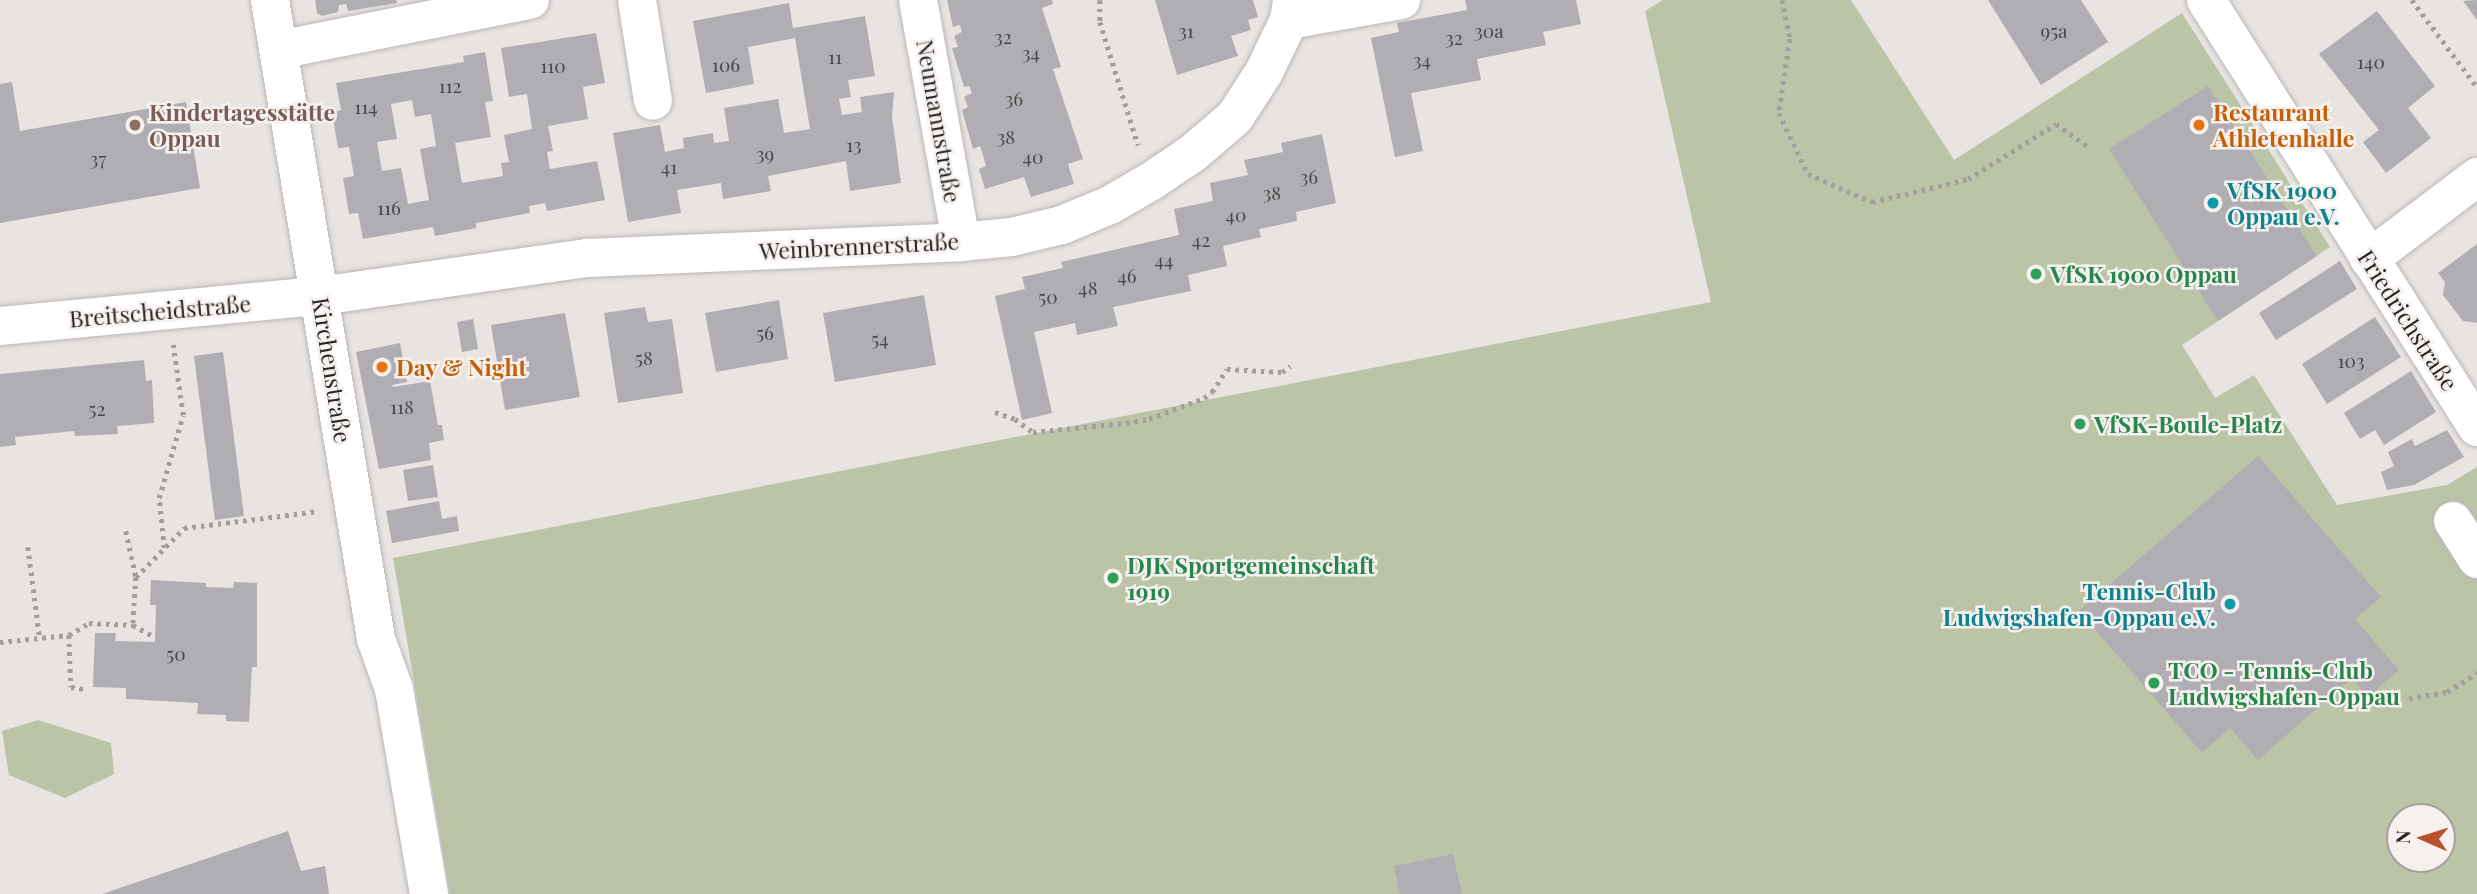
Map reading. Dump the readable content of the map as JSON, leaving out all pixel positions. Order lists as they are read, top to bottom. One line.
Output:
{"streets":{"street":["Neumannstraße","Weinbrennerstraße","Breitscheidstraße","Friedrichstraße","Kirchenstraße"]},"crossings":[["Neumannstraße","Weinbrennerstraße"],["Weinbrennerstraße","Breitscheidstraße"],["Weinbrennerstraße","Kirchenstraße"],["Breitscheidstraße","Kirchenstraße"]],"places":["Kindertagesstätte Oppau","Restaurant Athletenhalle","VfSK 1900 Oppau e.V.","VfSK 1900 Oppau","Day & Night","VfSK-Boule-Platz","DJK Sportgemeinschaft 1919","Tennis-Club Ludwigshafen-Oppau e.V.","TCO - Tennis-Club Ludwigshafen-Oppau"],"house_numbers":["31","30a","95a","32","32","34","11","34","140","106","110","112","36","114","38","13","39","40","37","41","36","38","116","40","42","44","46","48","50","56","54","58","103","118","52","50"],"north":"left"}
